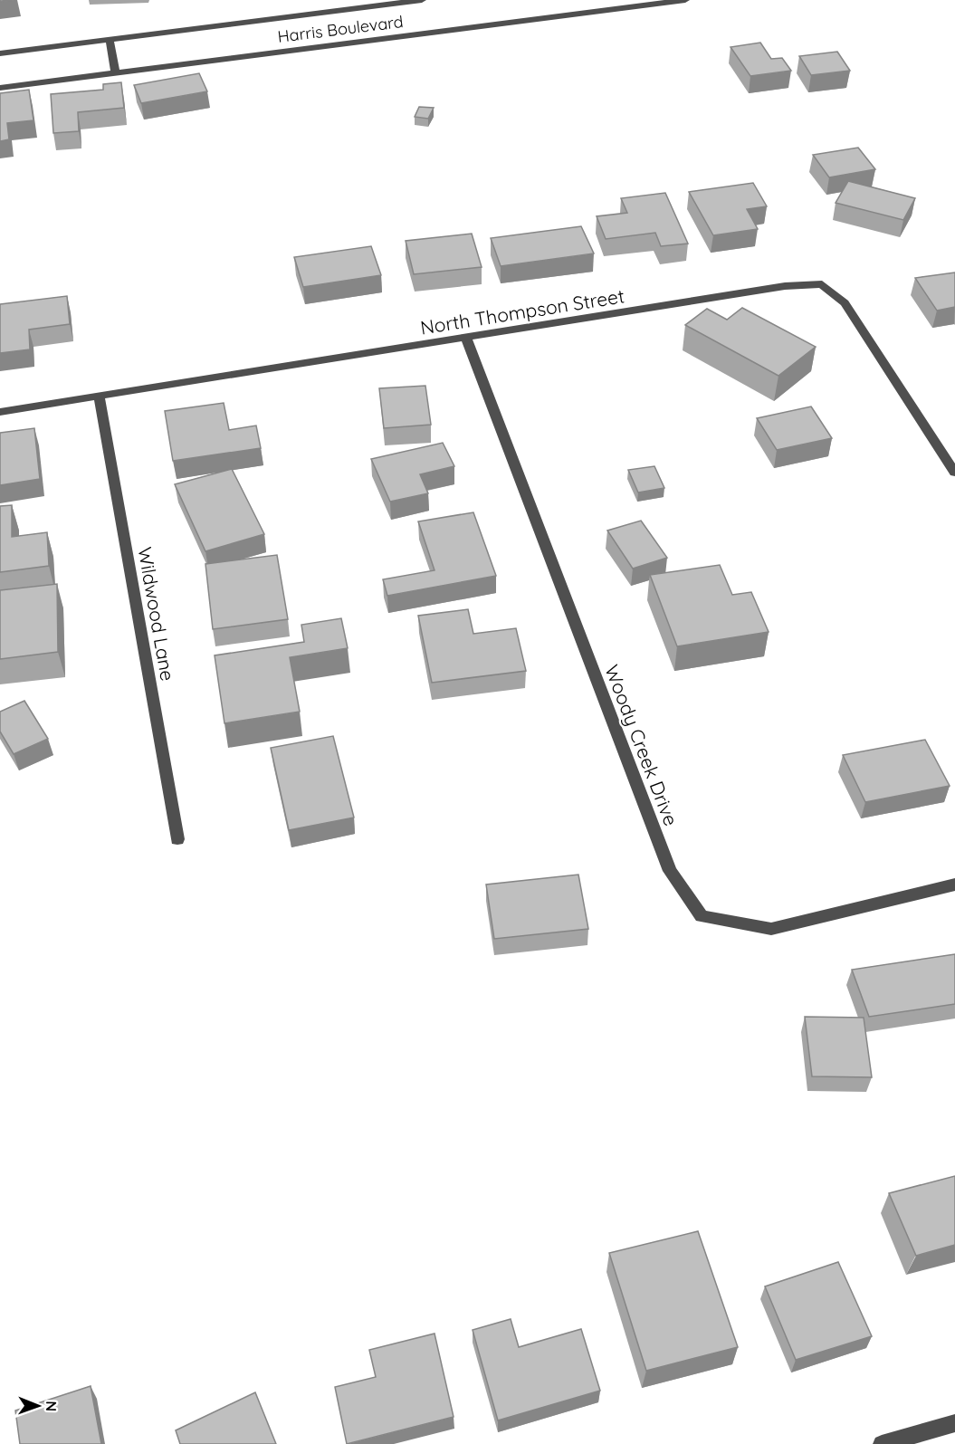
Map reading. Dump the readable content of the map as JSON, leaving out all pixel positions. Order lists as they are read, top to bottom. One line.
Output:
{"streets":{"street":["Harris Boulevard","North Thompson Street","Wildwood Lane","Woody Creek Drive"]},"crossings":[["North Thompson Street","Wildwood Lane"],["North Thompson Street","Woody Creek Drive"]],"north":"right"}
